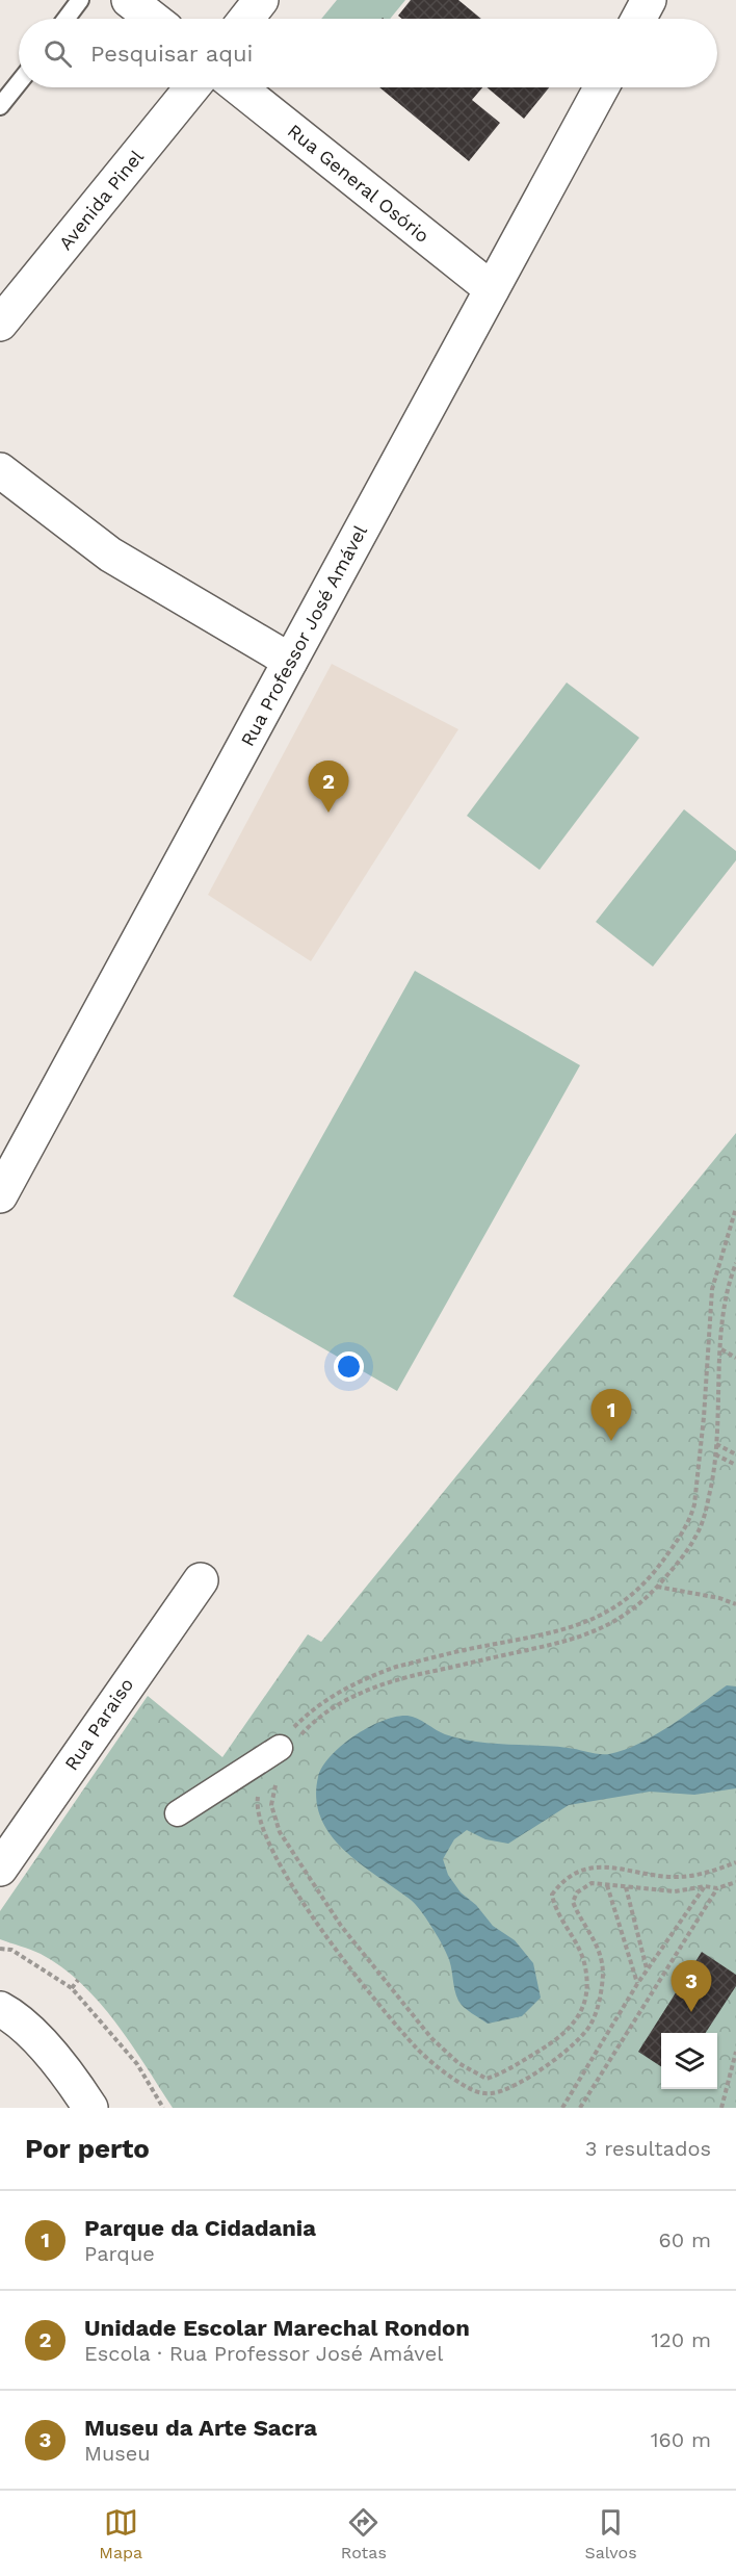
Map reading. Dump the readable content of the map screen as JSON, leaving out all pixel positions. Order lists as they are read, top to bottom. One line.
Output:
{"streets":{"street":["Rua General Osório","Avenida Pinel","Rua Professor José Amável","Rua Paraiso"]},"crossings":[["Rua General Osório","Rua Professor José Amável"]],"page":{"search":"Pesquisar aqui","pins":["2","1","3"],"heading":["Por perto","3 resultados"],"list":[{"mark":"1","name":"Parque da Cidadania","note":"Parque","value":"60 m"},{"mark":"2","name":"Unidade Escolar Marechal Rondon","note":"Escola · Rua Professor José Amável","value":"120 m"},{"mark":"3","name":"Museu da Arte Sacra","note":"Museu","value":"160 m"}],"nav":["Mapa","Rotas","Salvos"]}}
